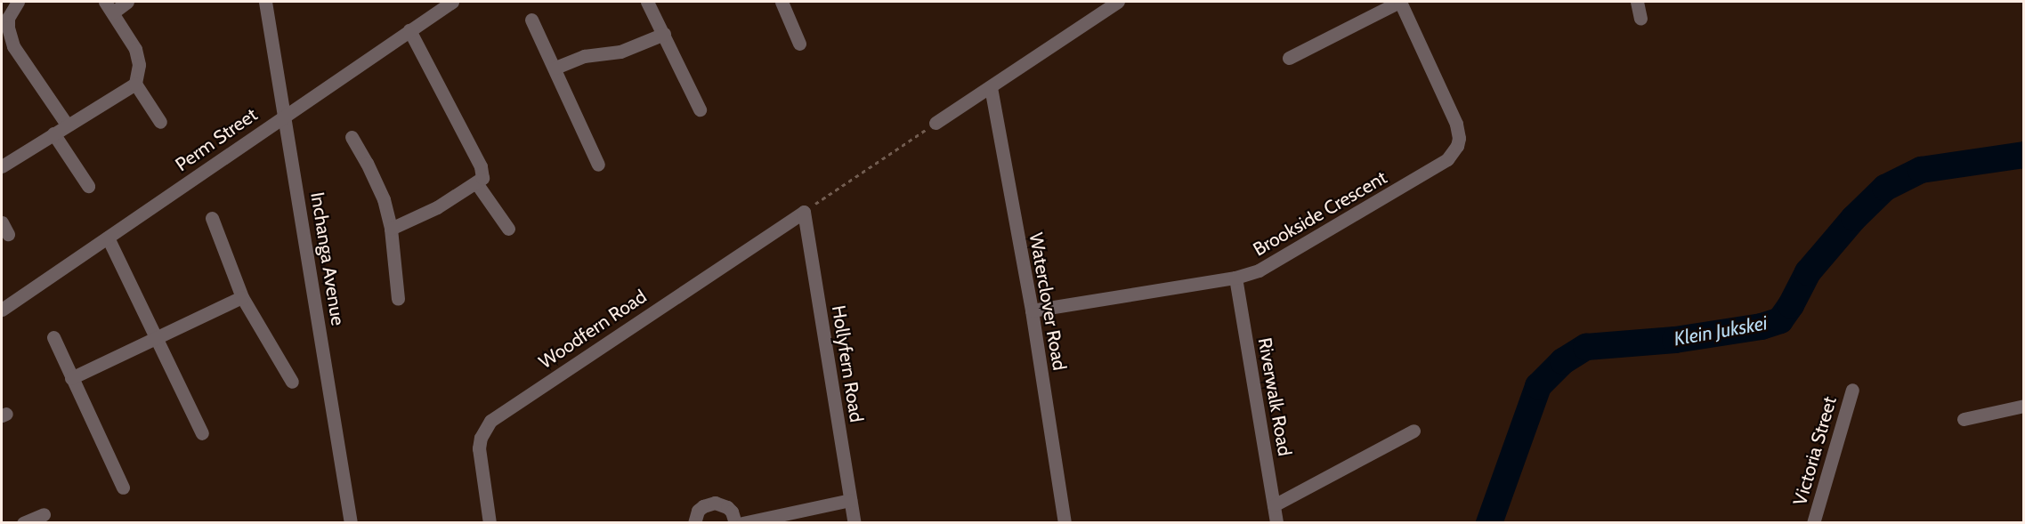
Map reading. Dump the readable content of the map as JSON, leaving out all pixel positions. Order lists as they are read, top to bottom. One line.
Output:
{"streets":{"street":["Perm Street","Brookside Crescent","Inchanga Avenue","Waterclover Road","Woodfern Road","Hollyfern Road","Riverwalk Road","Victoria Street"]},"crossings":[["Perm Street","Inchanga Avenue"],["Brookside Crescent","Waterclover Road"],["Brookside Crescent","Riverwalk Road"],["Woodfern Road","Hollyfern Road"]],"water":["Klein Jukskei"]}
